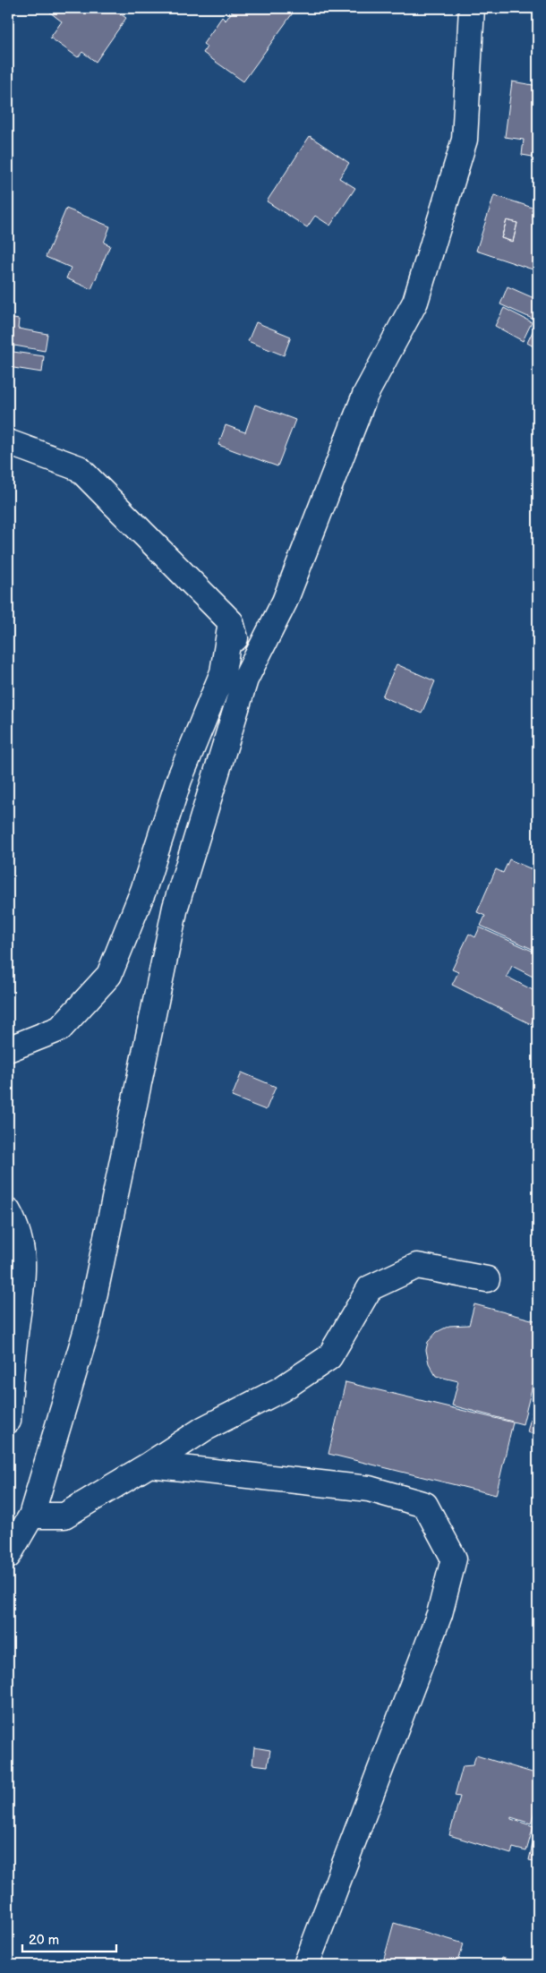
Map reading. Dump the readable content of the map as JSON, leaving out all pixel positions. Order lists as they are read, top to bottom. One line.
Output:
{"scale_bar":"20 m"}
